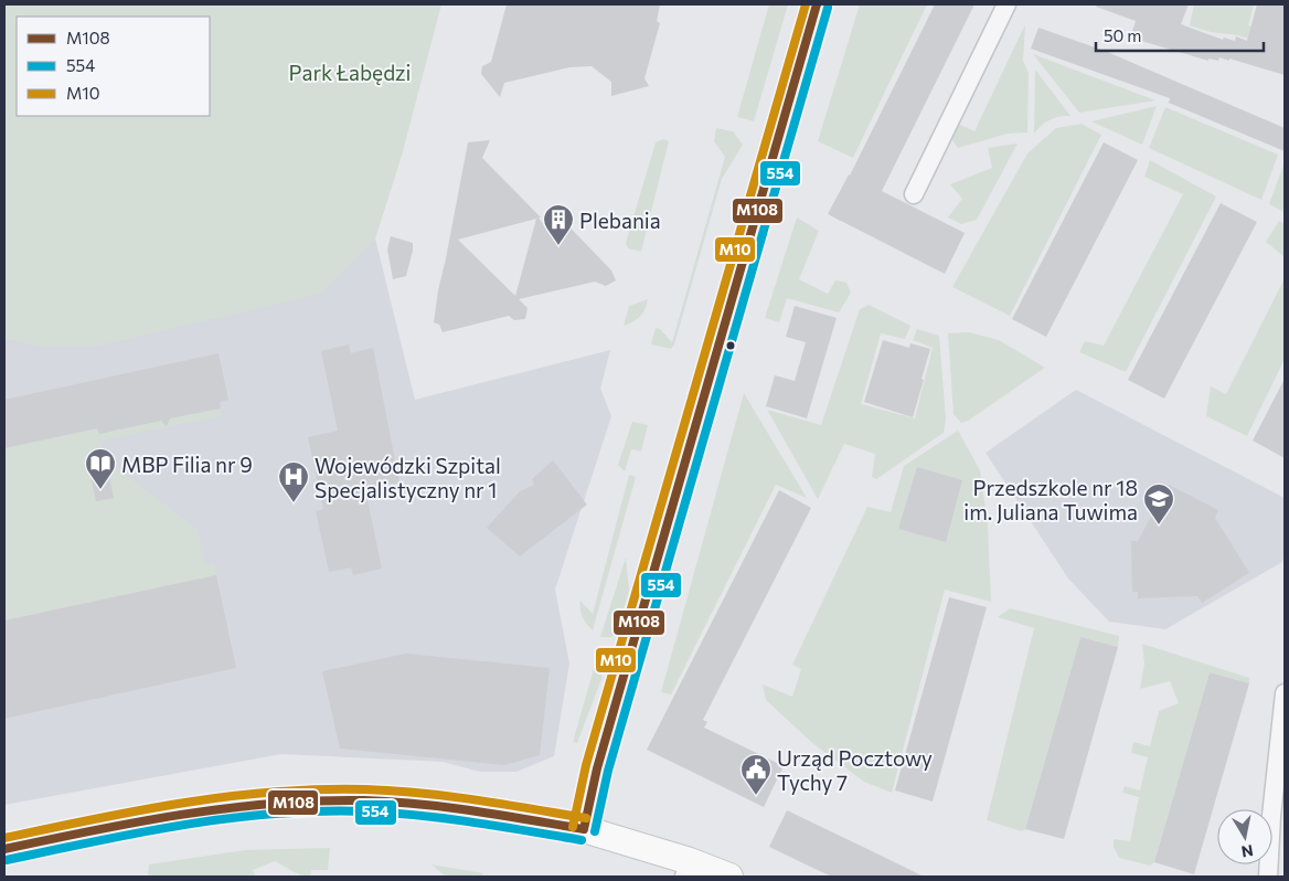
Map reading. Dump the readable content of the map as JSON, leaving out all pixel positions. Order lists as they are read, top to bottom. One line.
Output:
{"parks":["Park Łabędzi"],"places":{"building":["Plebania"],"library":["MBP Filia nr 9"],"hospital":["Wojewódzki Szpital Specjalistyczny nr 1"],"school or university":["Przedszkole nr 18 im. Juliana Tuwima"],"public building":["Urząd Pocztowy Tychy 7"]},"lines":["transit line M108","transit line M10","transit line 554"],"legend":["M108","554","M10"],"scale_bar":"50 m","north":"bottom"}
